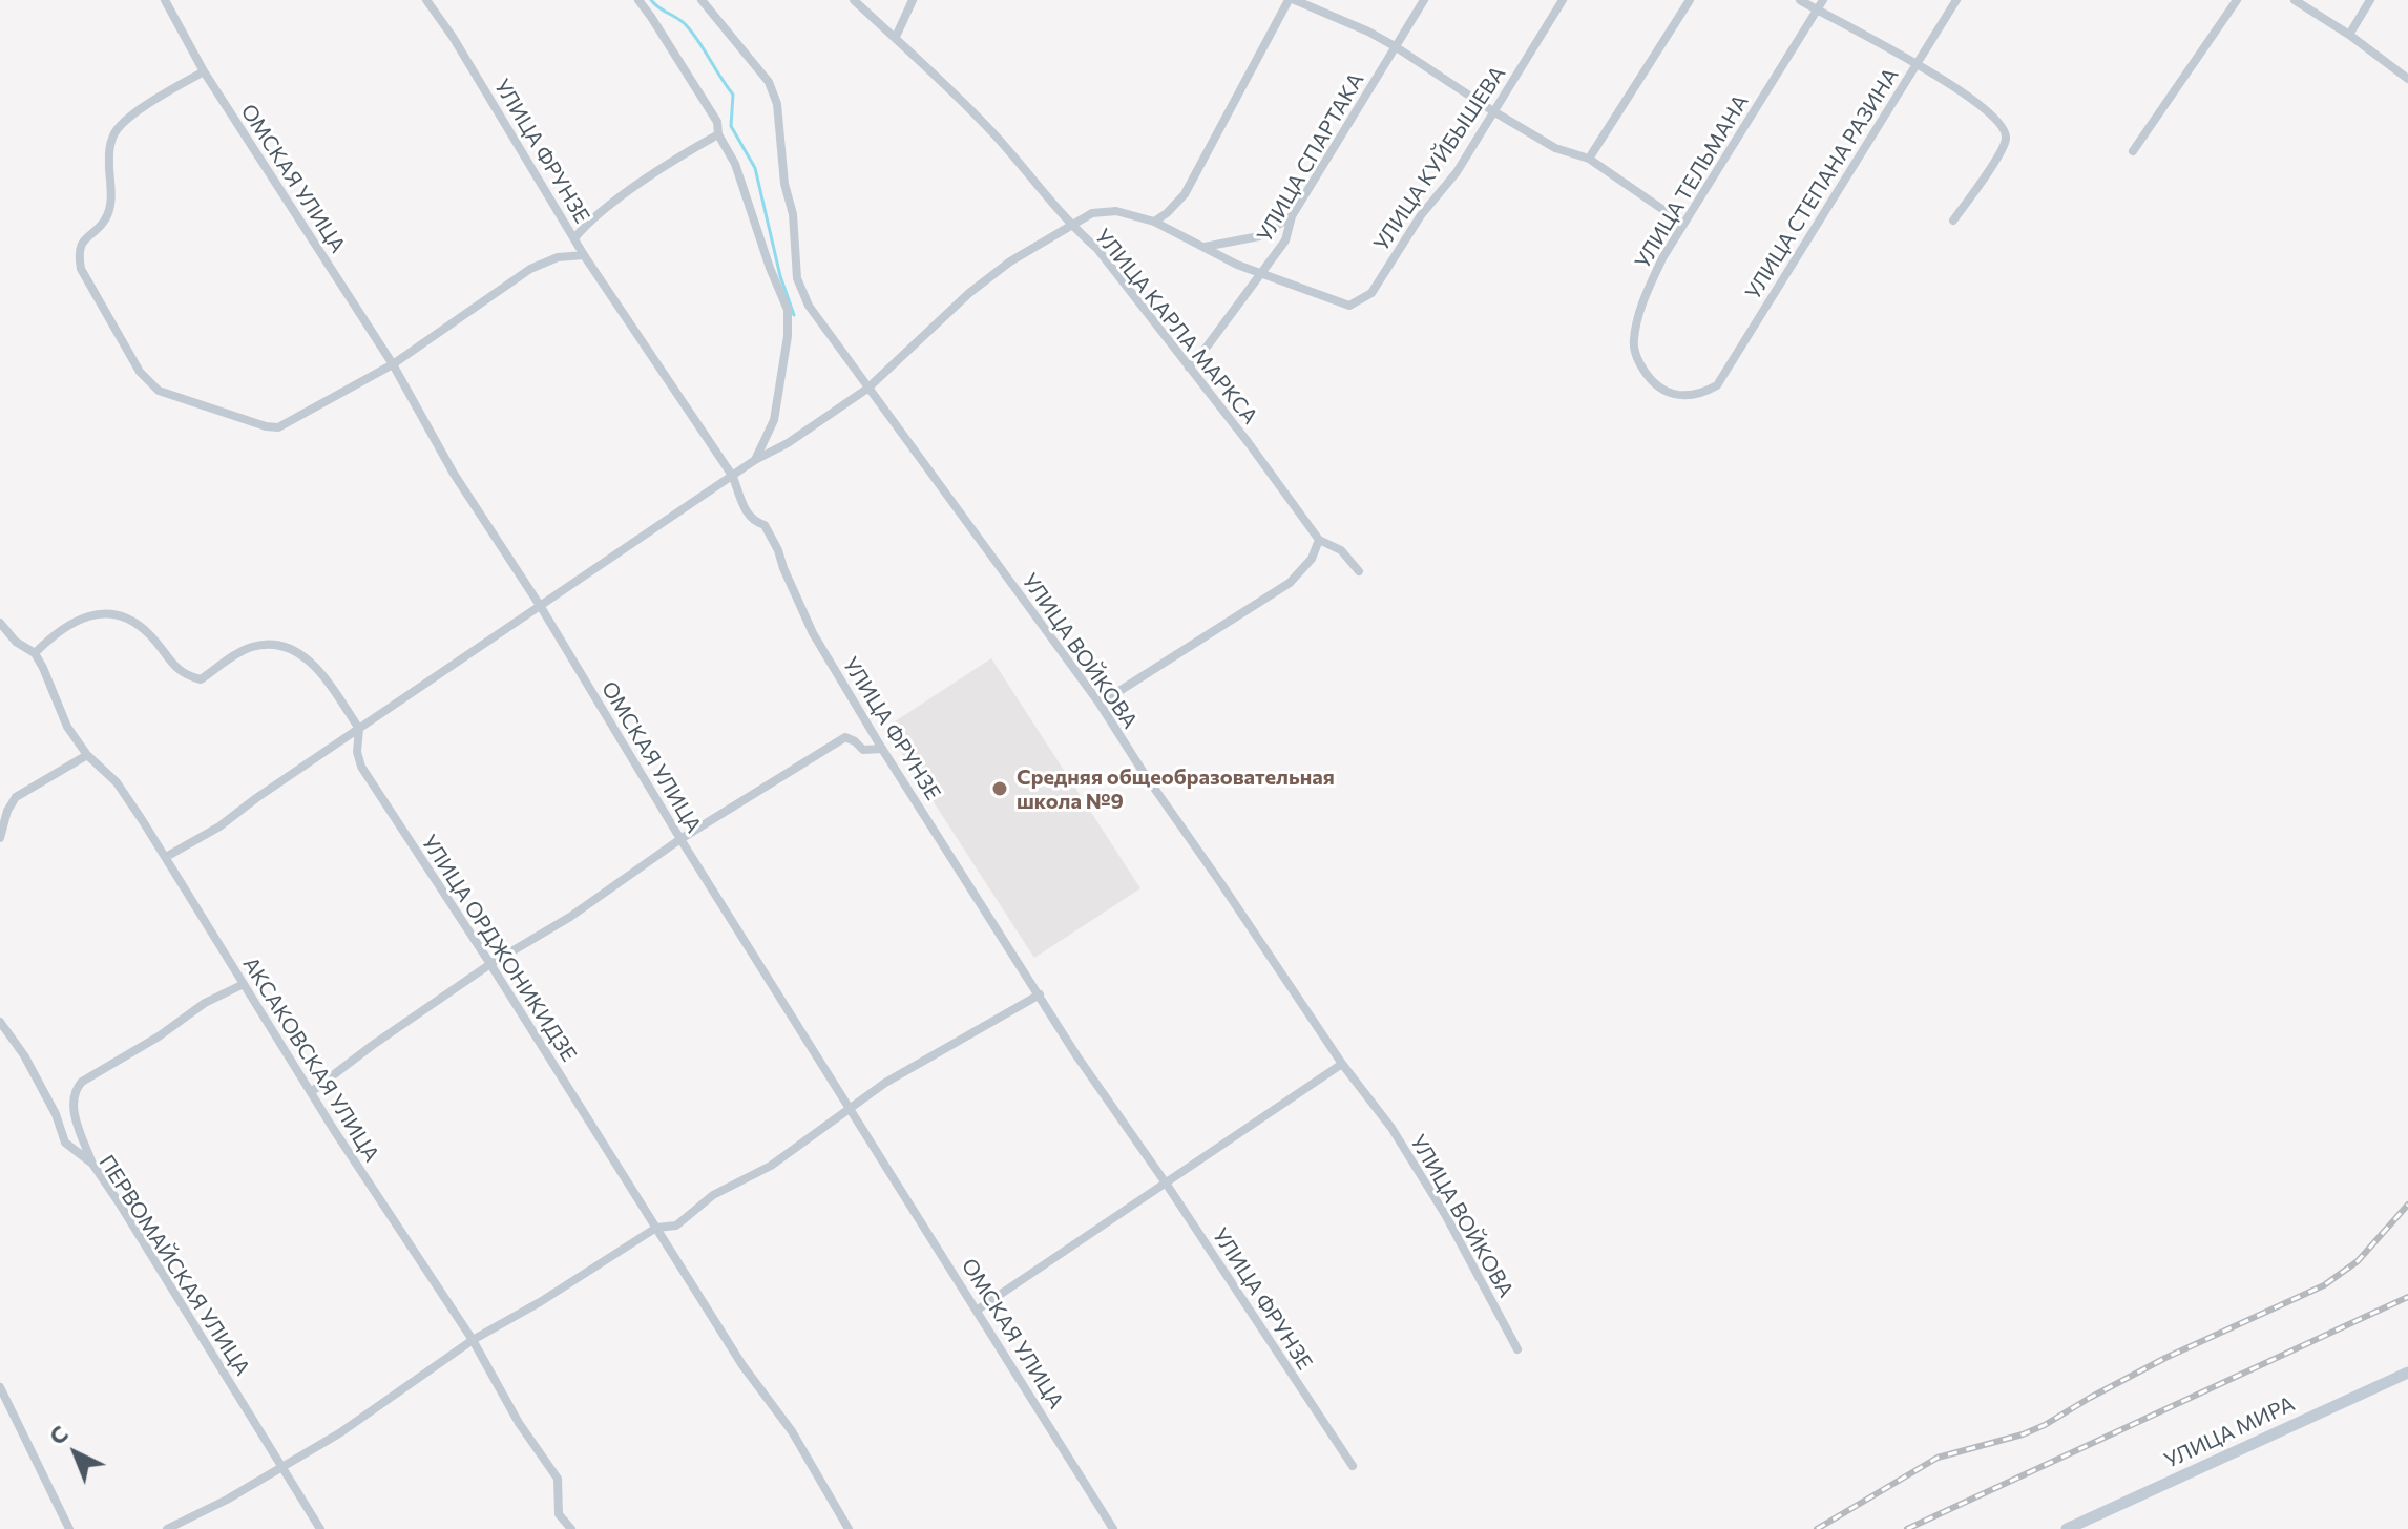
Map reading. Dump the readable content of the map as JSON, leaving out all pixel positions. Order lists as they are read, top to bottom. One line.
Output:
{"streets":{"street":["УЛИЦА ФРУНЗЕ","УЛИЦА СПАРТАКА","УЛИЦА КУЙБЫШЕВА","ОМСКАЯ УЛИЦА","УЛИЦА ТЕЛЬМАНА","УЛИЦА СТЕПАНА РАЗИНА","УЛИЦА КАРЛА МАРКСА","УЛИЦА ВОЙКОВА","УЛИЦА ОРДЖОНИКИДЗЕ","АКСАКОВСКАЯ УЛИЦА","ПЕРВОМАЙСКАЯ УЛИЦА","УЛИЦА МИРА"]},"crossings":[["УЛИЦА СПАРТАКА","УЛИЦА КУЙБЫШЕВА"],["УЛИЦА СПАРТАКА","УЛИЦА КАРЛА МАРКСА"],["УЛИЦА ТЕЛЬМАНА","УЛИЦА СТЕПАНА РАЗИНА"],["УЛИЦА ОРДЖОНИКИДЗЕ","АКСАКОВСКАЯ УЛИЦА"]],"places":["Средняя общеобразовательная школа №9"],"north":"top left"}
